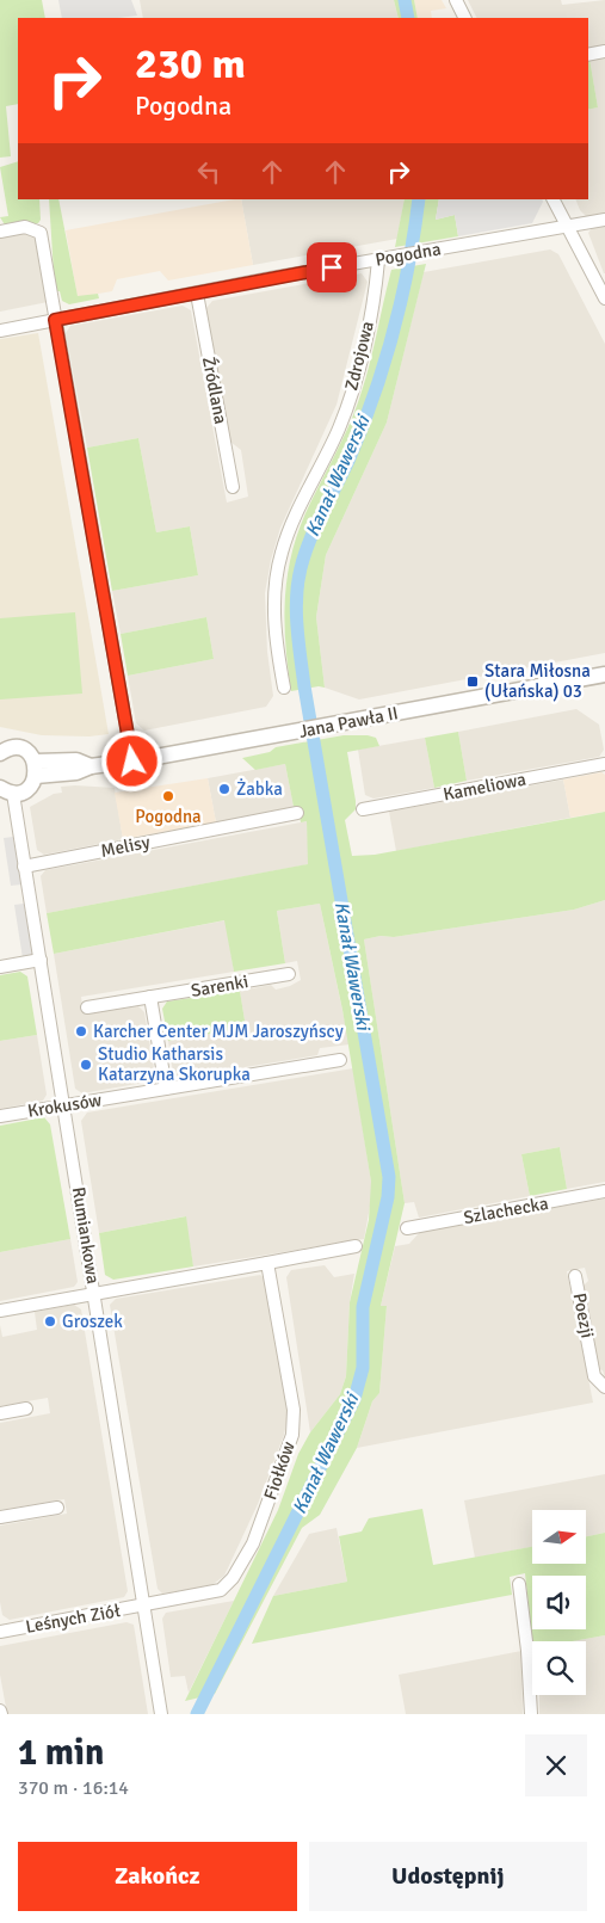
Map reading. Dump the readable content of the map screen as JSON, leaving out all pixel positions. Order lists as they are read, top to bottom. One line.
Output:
{"streets":{"street":["Pogodna","Zdrojowa","Źródlana","Jana Pawła II","Kameliowa","Melisy","Sarenki","Krokusów","Szlachecka","Rumiankowa","Poezji","Fiołków","Leśnych Ziół"]},"crossings":[["Pogodna","Zdrojowa"],["Pogodna","Źródlana"],["Melisy","Rumiankowa"],["Krokusów","Rumiankowa"],["Rumiankowa","Fiołków"],["Rumiankowa","Leśnych Ziół"],["Fiołków","Leśnych Ziół"]],"water":["Kanał Wawerski"],"places":{"transit":["Stara Miłosna (Ułańska) 03"],"other":["Żabka","Pogodna","Karcher Center MJM Jaroszyńscy","Studio Katharsis Katarzyna Skorupka","Groszek"]},"north":"right","page":{"turn":["230 m","Pogodna"],"heading":["1 min","370 m · 16:14"],"buttons":["Zakończ","Udostępnij"]}}
